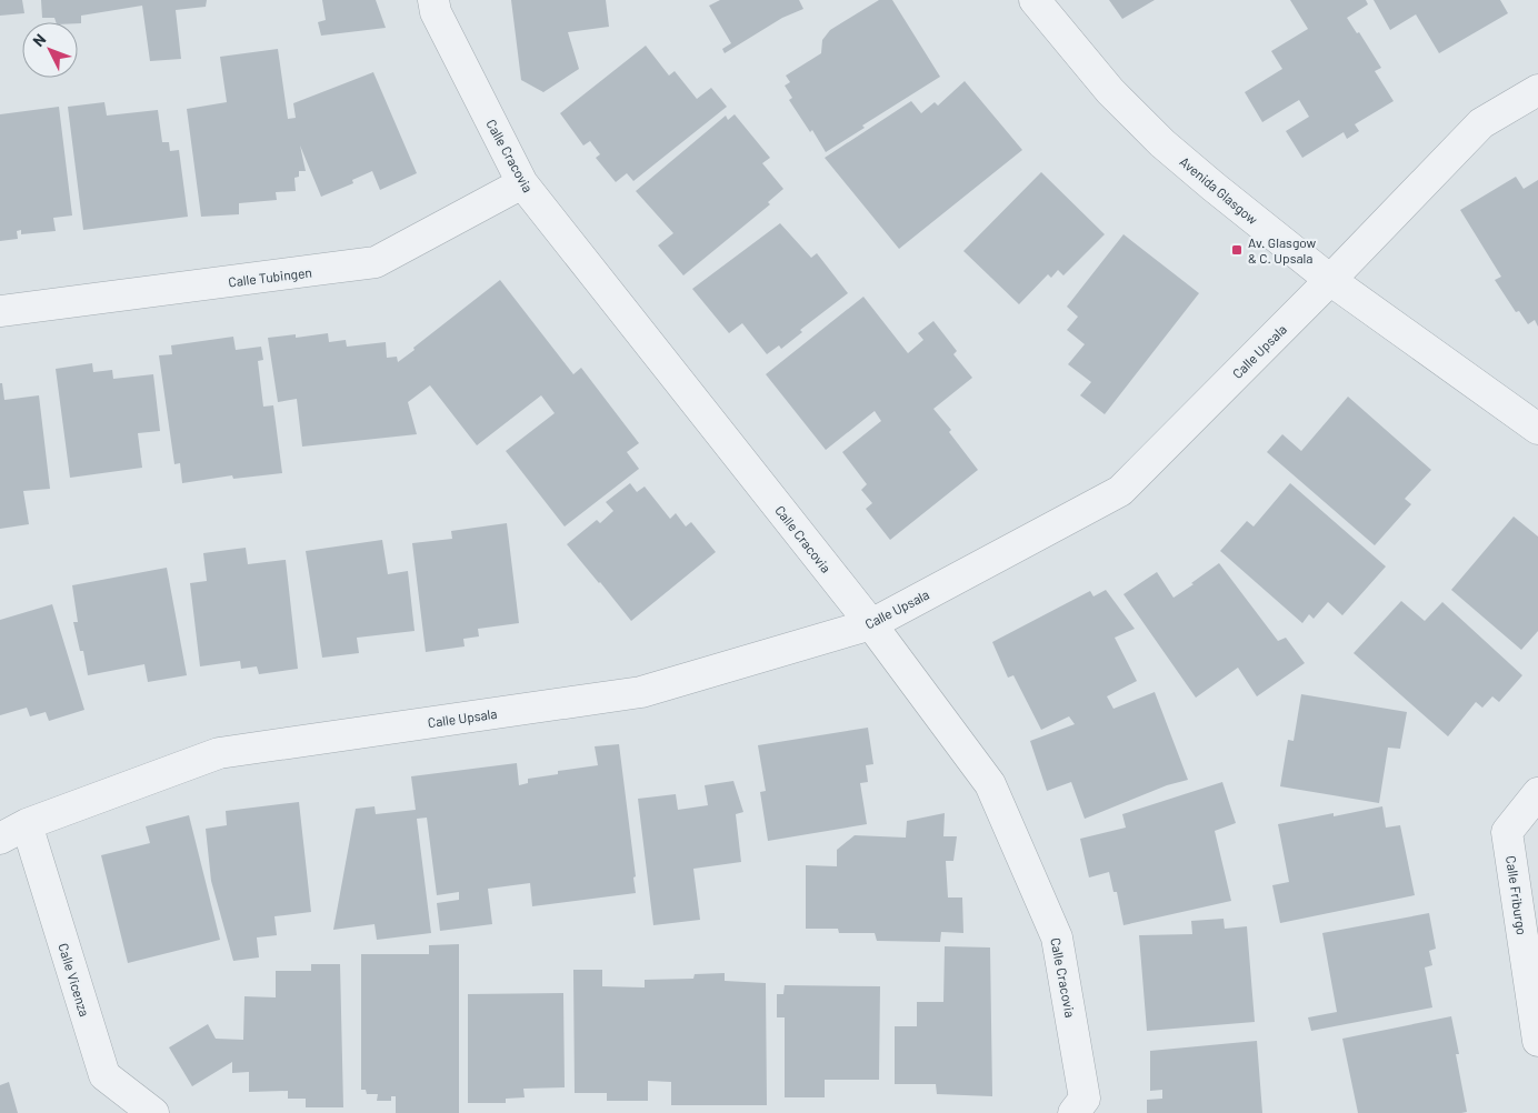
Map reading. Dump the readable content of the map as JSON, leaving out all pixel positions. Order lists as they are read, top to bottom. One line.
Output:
{"streets":{"street":["Calle Cracovia","Avenida Glasgow","Calle Tubingen","Calle Upsala","Calle Friburgo","Calle Vicenza"]},"crossings":[["Calle Cracovia","Calle Tubingen"],["Calle Cracovia","Calle Upsala"],["Avenida Glasgow","Calle Upsala"],["Calle Upsala","Calle Vicenza"]],"places":{"transit":["Av. Glasgow & C. Upsala"]},"north":"top left"}
